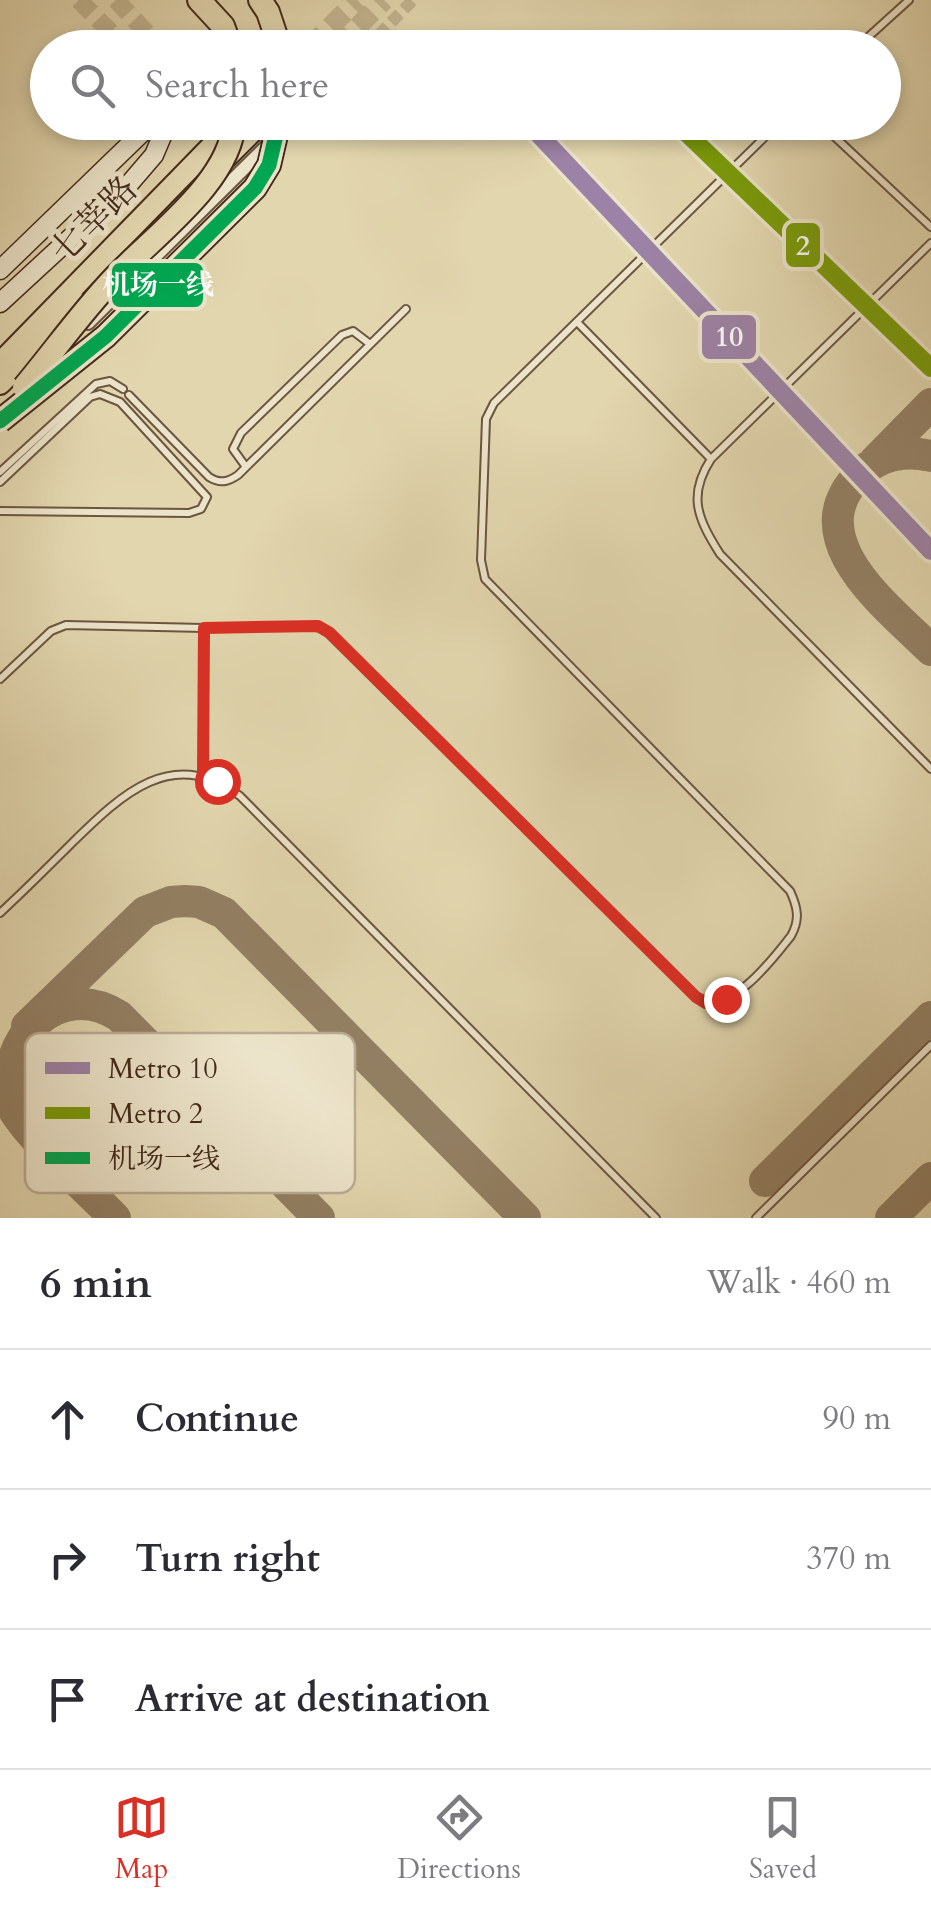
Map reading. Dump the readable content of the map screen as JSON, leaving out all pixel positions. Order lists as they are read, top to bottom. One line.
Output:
{"streets":{"main road":["七莘路"]},"lines":["metro line 10","metro line 2","transit line 机场一线"],"legend":["Metro 10","Metro 2","机场一线"],"page":{"search":"Search here","heading":["6 min","Walk · 460 m"],"list":[["Continue","90 m"],["Turn right","370 m"],"Arrive at destination"],"nav":["Map","Directions","Saved"]}}
